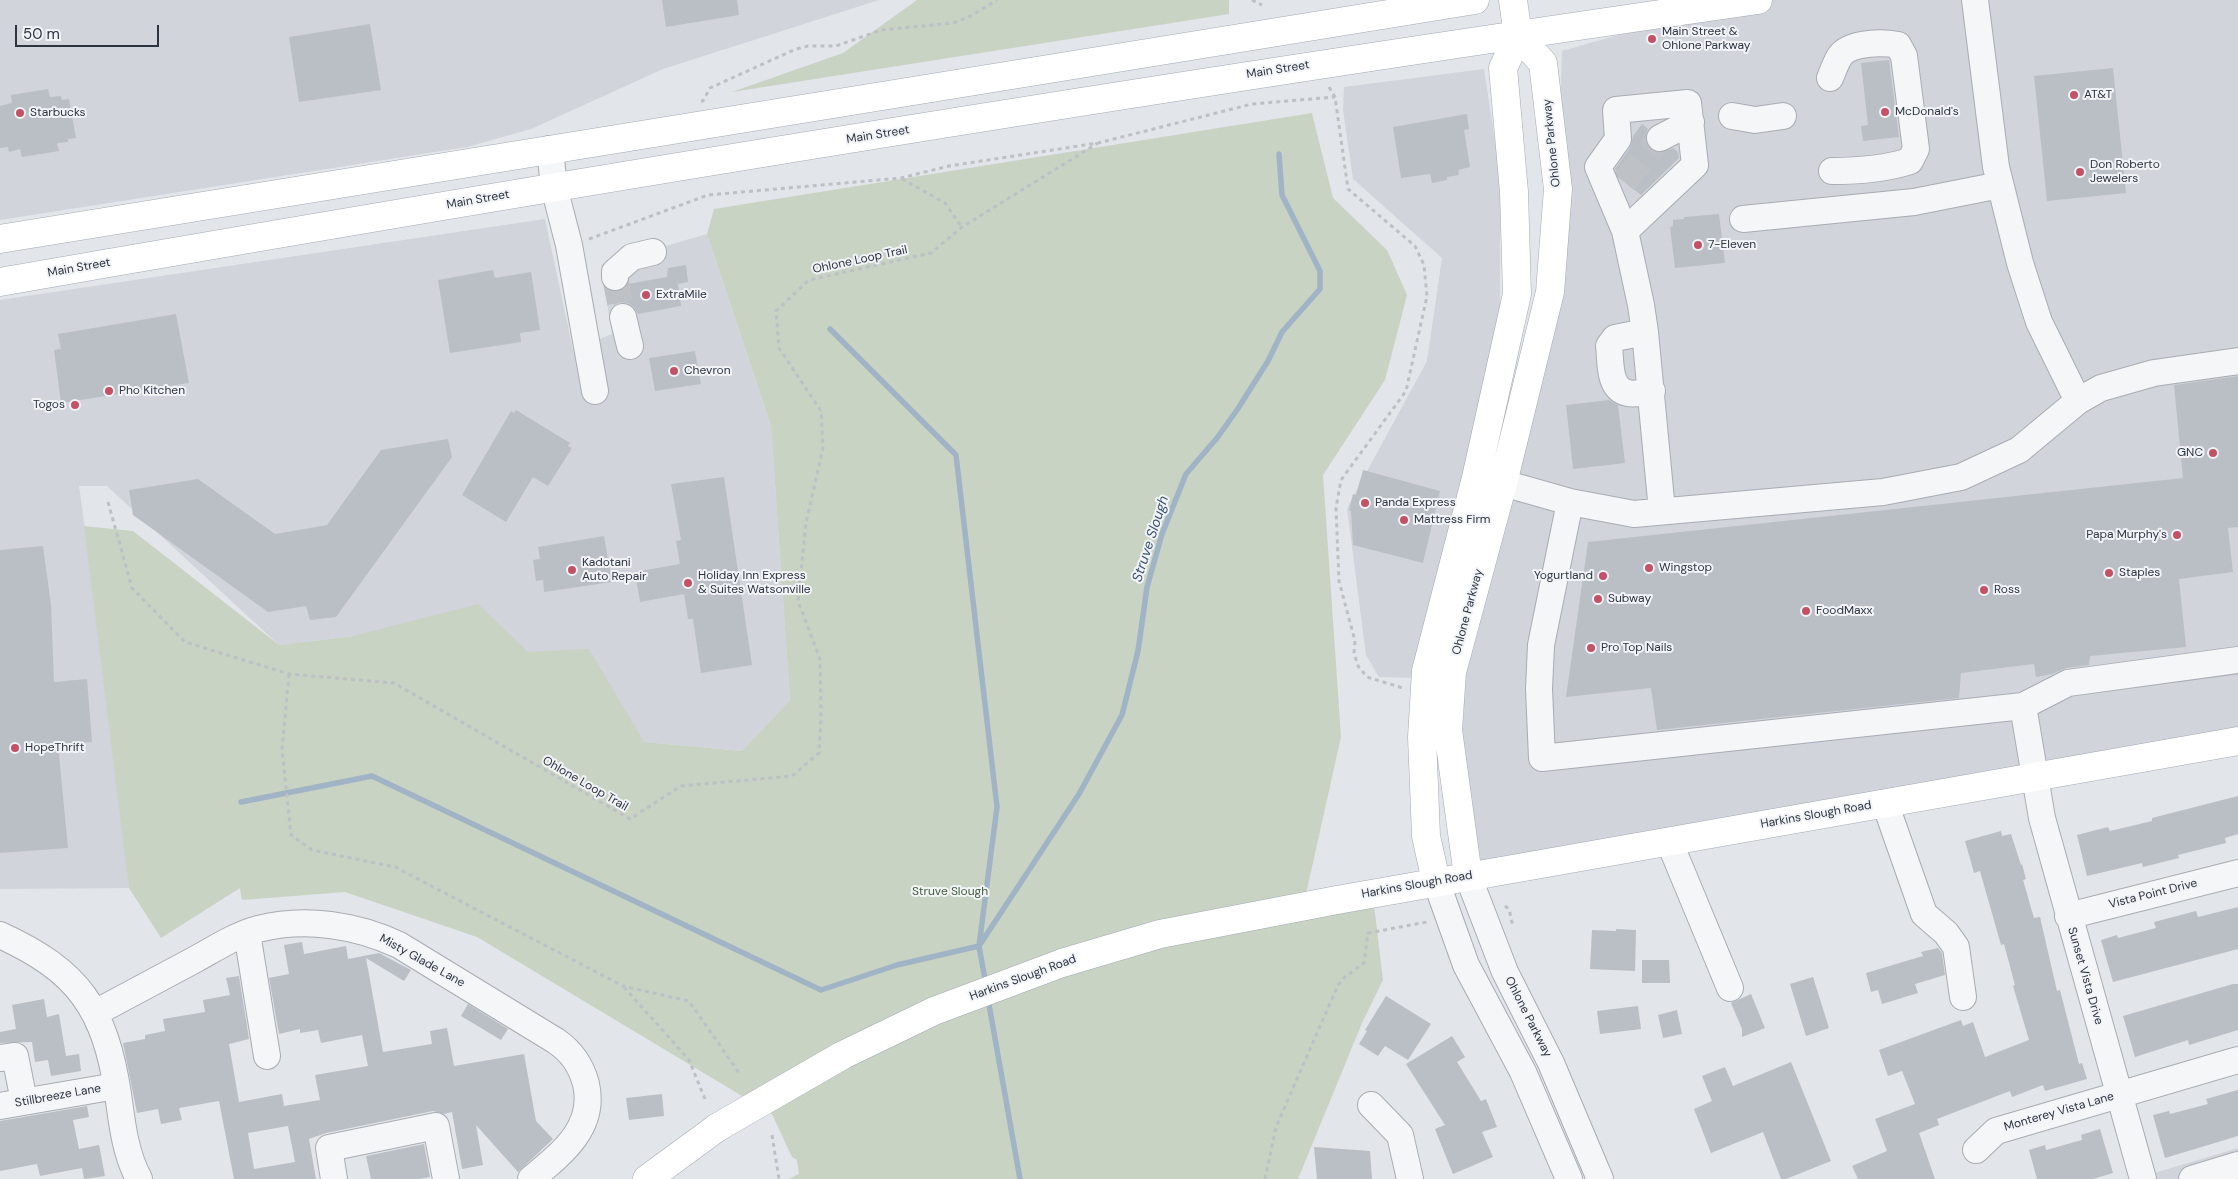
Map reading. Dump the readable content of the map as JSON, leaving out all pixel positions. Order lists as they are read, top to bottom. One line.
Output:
{"streets":{"main road":["Main Street","Ohlone Parkway","Harkins Slough Road"],"street":["Vista Point Drive","Misty Glade Lane","Sunset Vista Drive","Stillbreeze Lane","Monterey Vista Lane"],"path":["Ohlone Loop Trail"]},"crossings":[["Main Street","Ohlone Parkway"],["Ohlone Parkway","Harkins Slough Road"],["Harkins Slough Road","Sunset Vista Drive"],["Vista Point Drive","Sunset Vista Drive"],["Sunset Vista Drive","Monterey Vista Lane"]],"water":["Struve Slough"],"parks":["Struve Slough"],"places":["Main Street & Ohlone Parkway","AT&T","McDonald's","Starbucks","Don Roberto Jewelers","7-Eleven","ExtraMile","Chevron","Pho Kitchen","Togos","GNC","Panda Express","Mattress Firm","Papa Murphy's","Wingstop","Kadotani Auto Repair","Staples","Yogurtland","Holiday Inn Express & Suites Watsonville","Ross","Subway","FoodMaxx","Pro Top Nails","HopeThrift"],"scale_bar":"50 m"}
